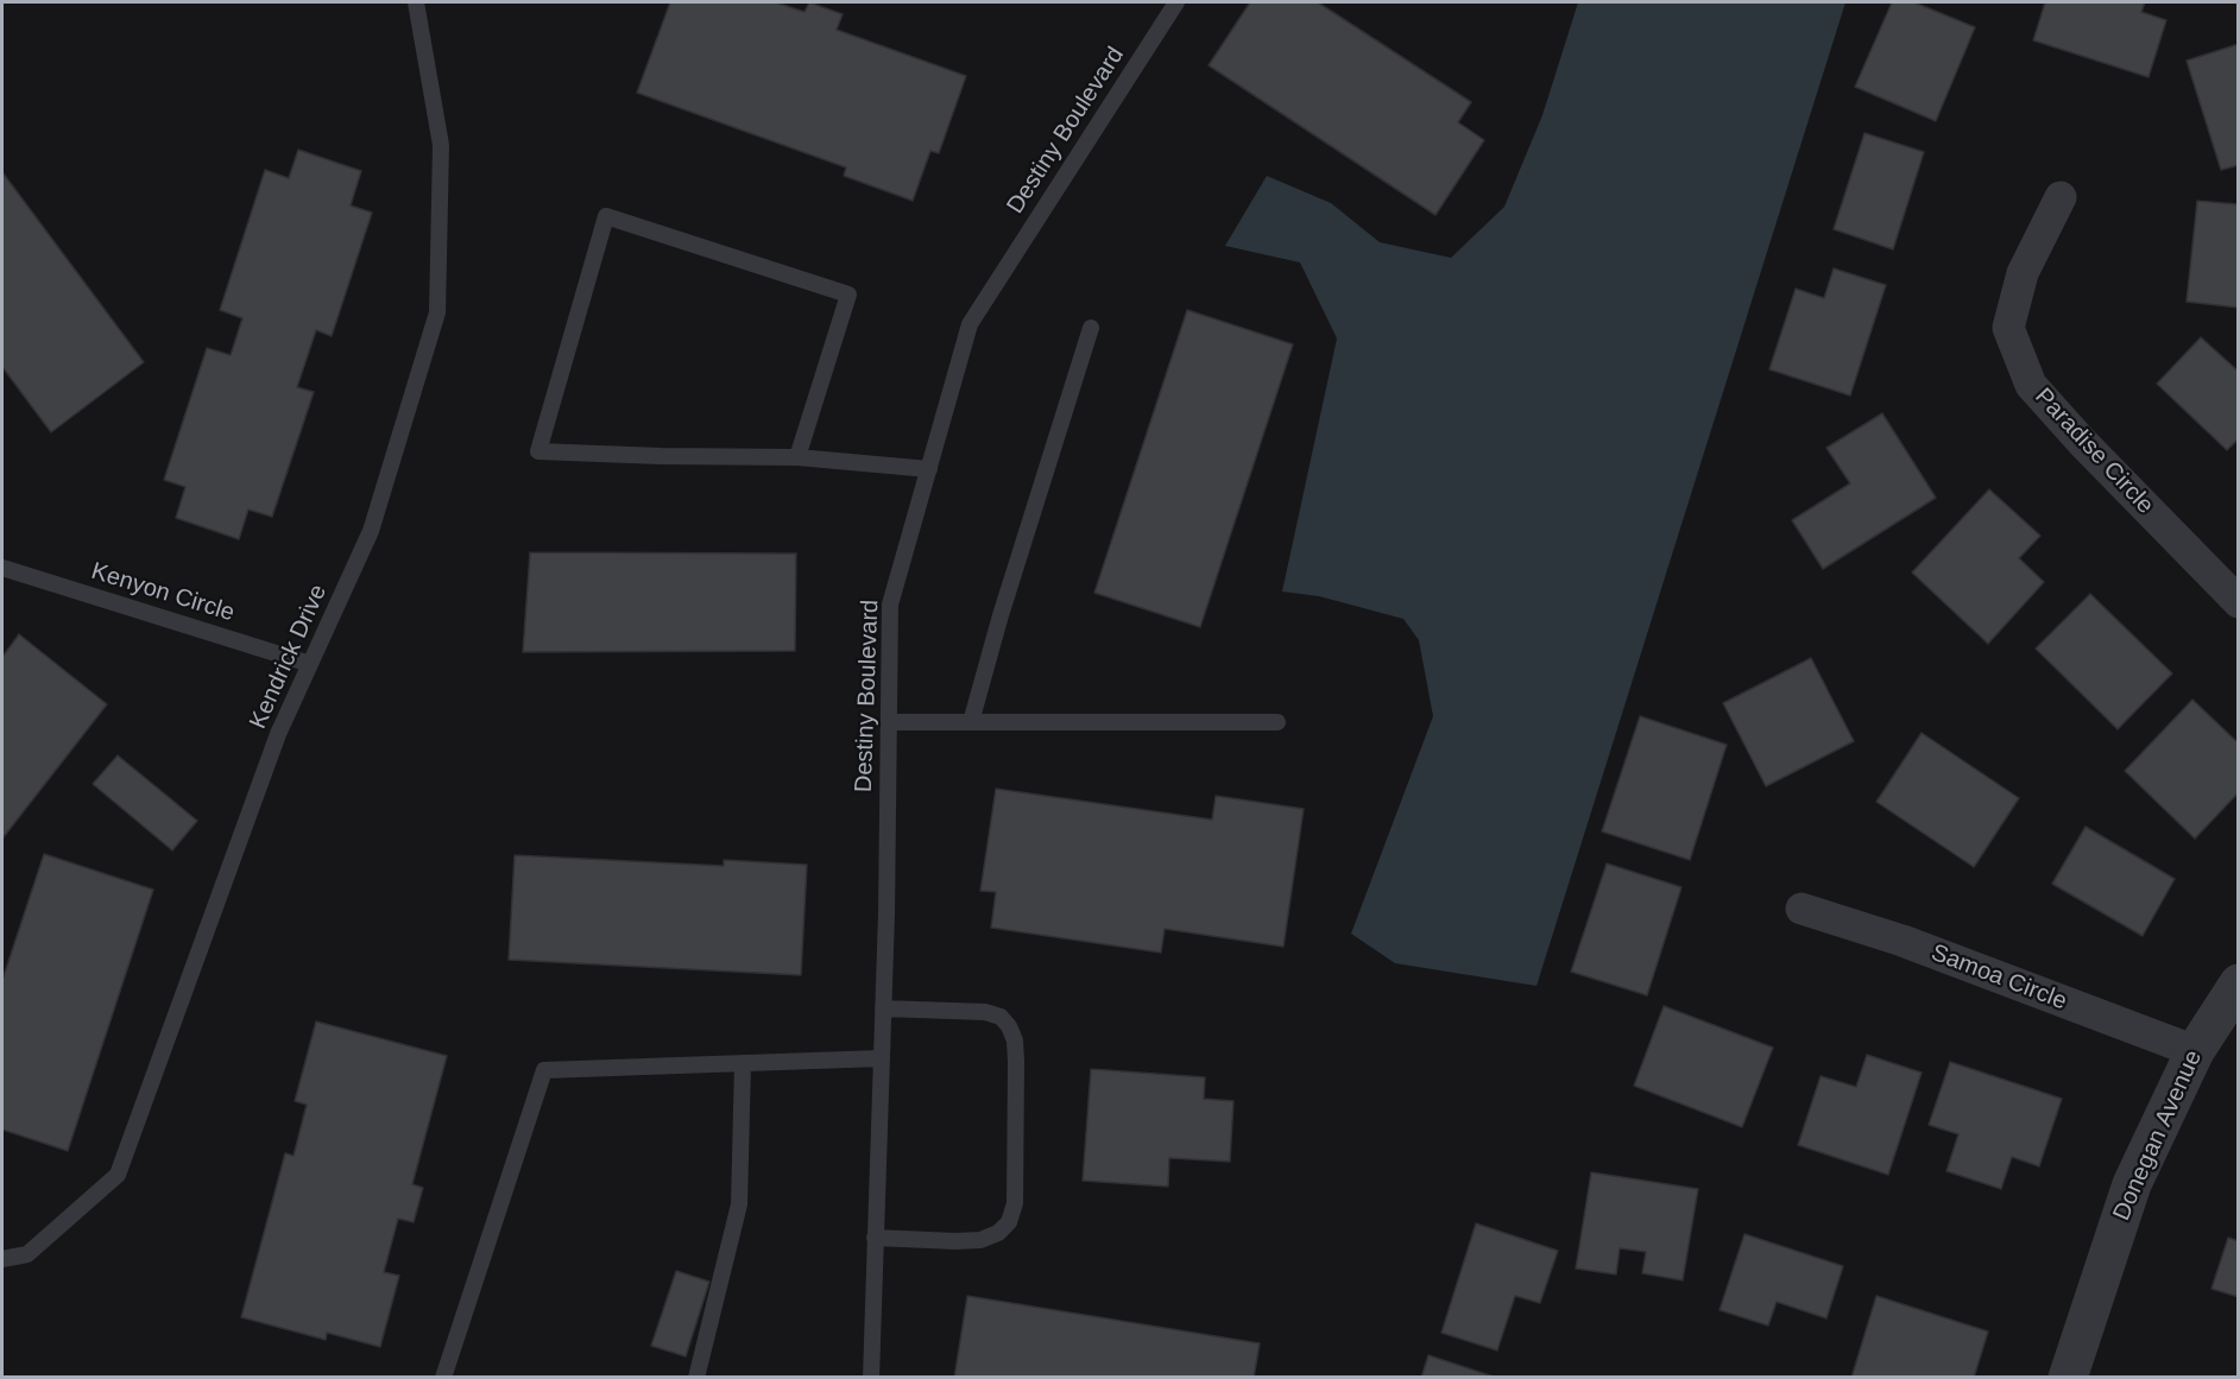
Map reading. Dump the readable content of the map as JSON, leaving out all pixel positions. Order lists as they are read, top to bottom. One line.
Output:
{"streets":{"street":["Paradise Circle","Samoa Circle","Donegan Avenue"],"lane":["Destiny Boulevard","Kenyon Circle","Kendrick Drive"]},"crossings":[["Kenyon Circle","Kendrick Drive"],["Samoa Circle","Donegan Avenue"]]}
